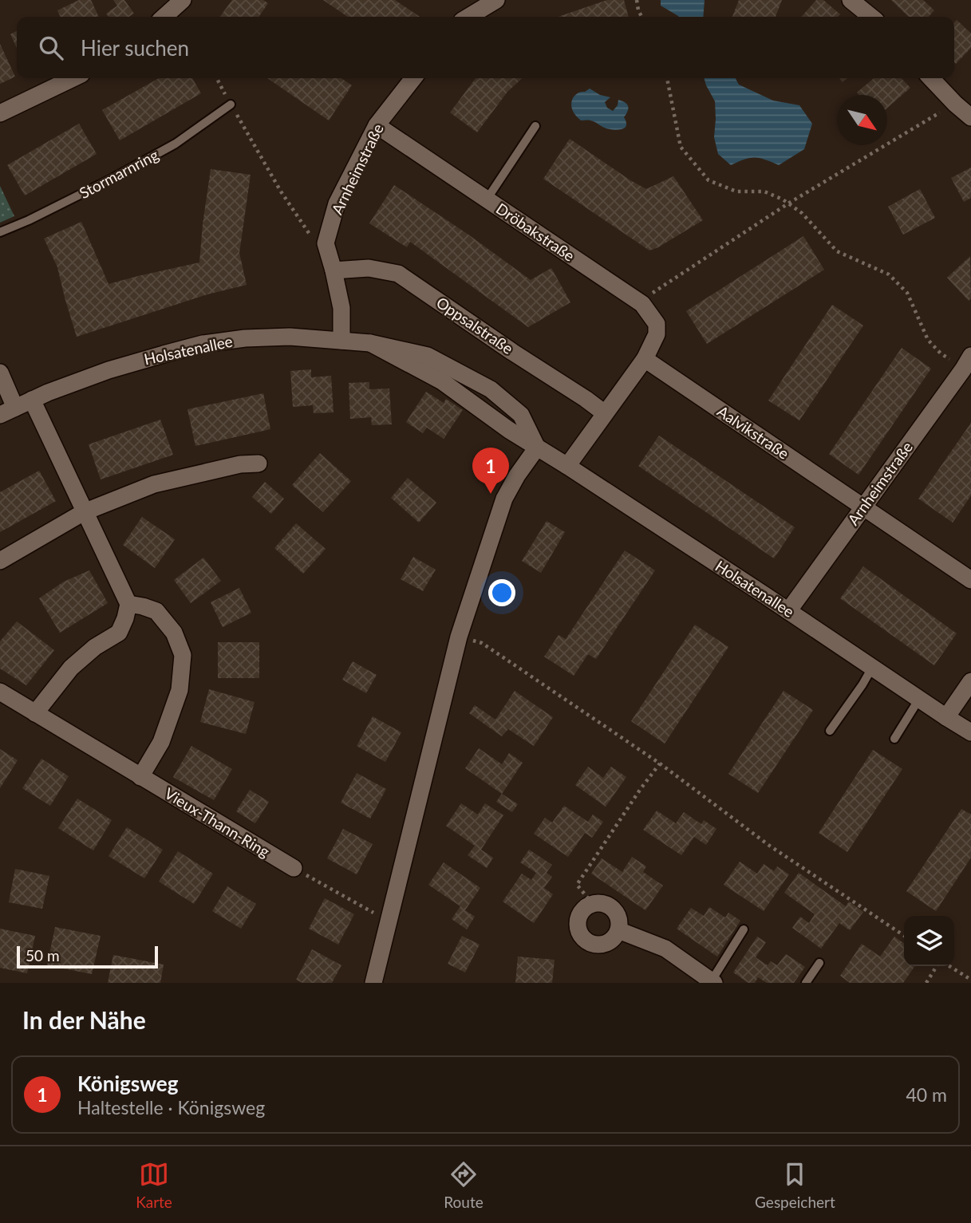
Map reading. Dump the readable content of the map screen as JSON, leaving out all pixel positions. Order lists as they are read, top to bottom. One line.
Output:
{"streets":{"street":["Arnheimstraße","Dröbakstraße","Oppsalstraße","Holsatenallee","Aalvikstraße","Vieux-Thann-Ring"],"lane":["Stormarnring"]},"crossings":[["Arnheimstraße","Dröbakstraße"],["Arnheimstraße","Oppsalstraße"],["Arnheimstraße","Holsatenallee"],["Arnheimstraße","Aalvikstraße"],["Dröbakstraße","Aalvikstraße"]],"scale_bar":"50 m","north":"bottom right","page":{"search":"Hier suchen","pins":"1","scale":"50 m","heading":"In der Nähe","list":[{"mark":"1","name":"Königsweg","note":"Haltestelle · Königsweg","value":"40 m"}],"nav":["Karte","Route","Gespeichert"]}}
